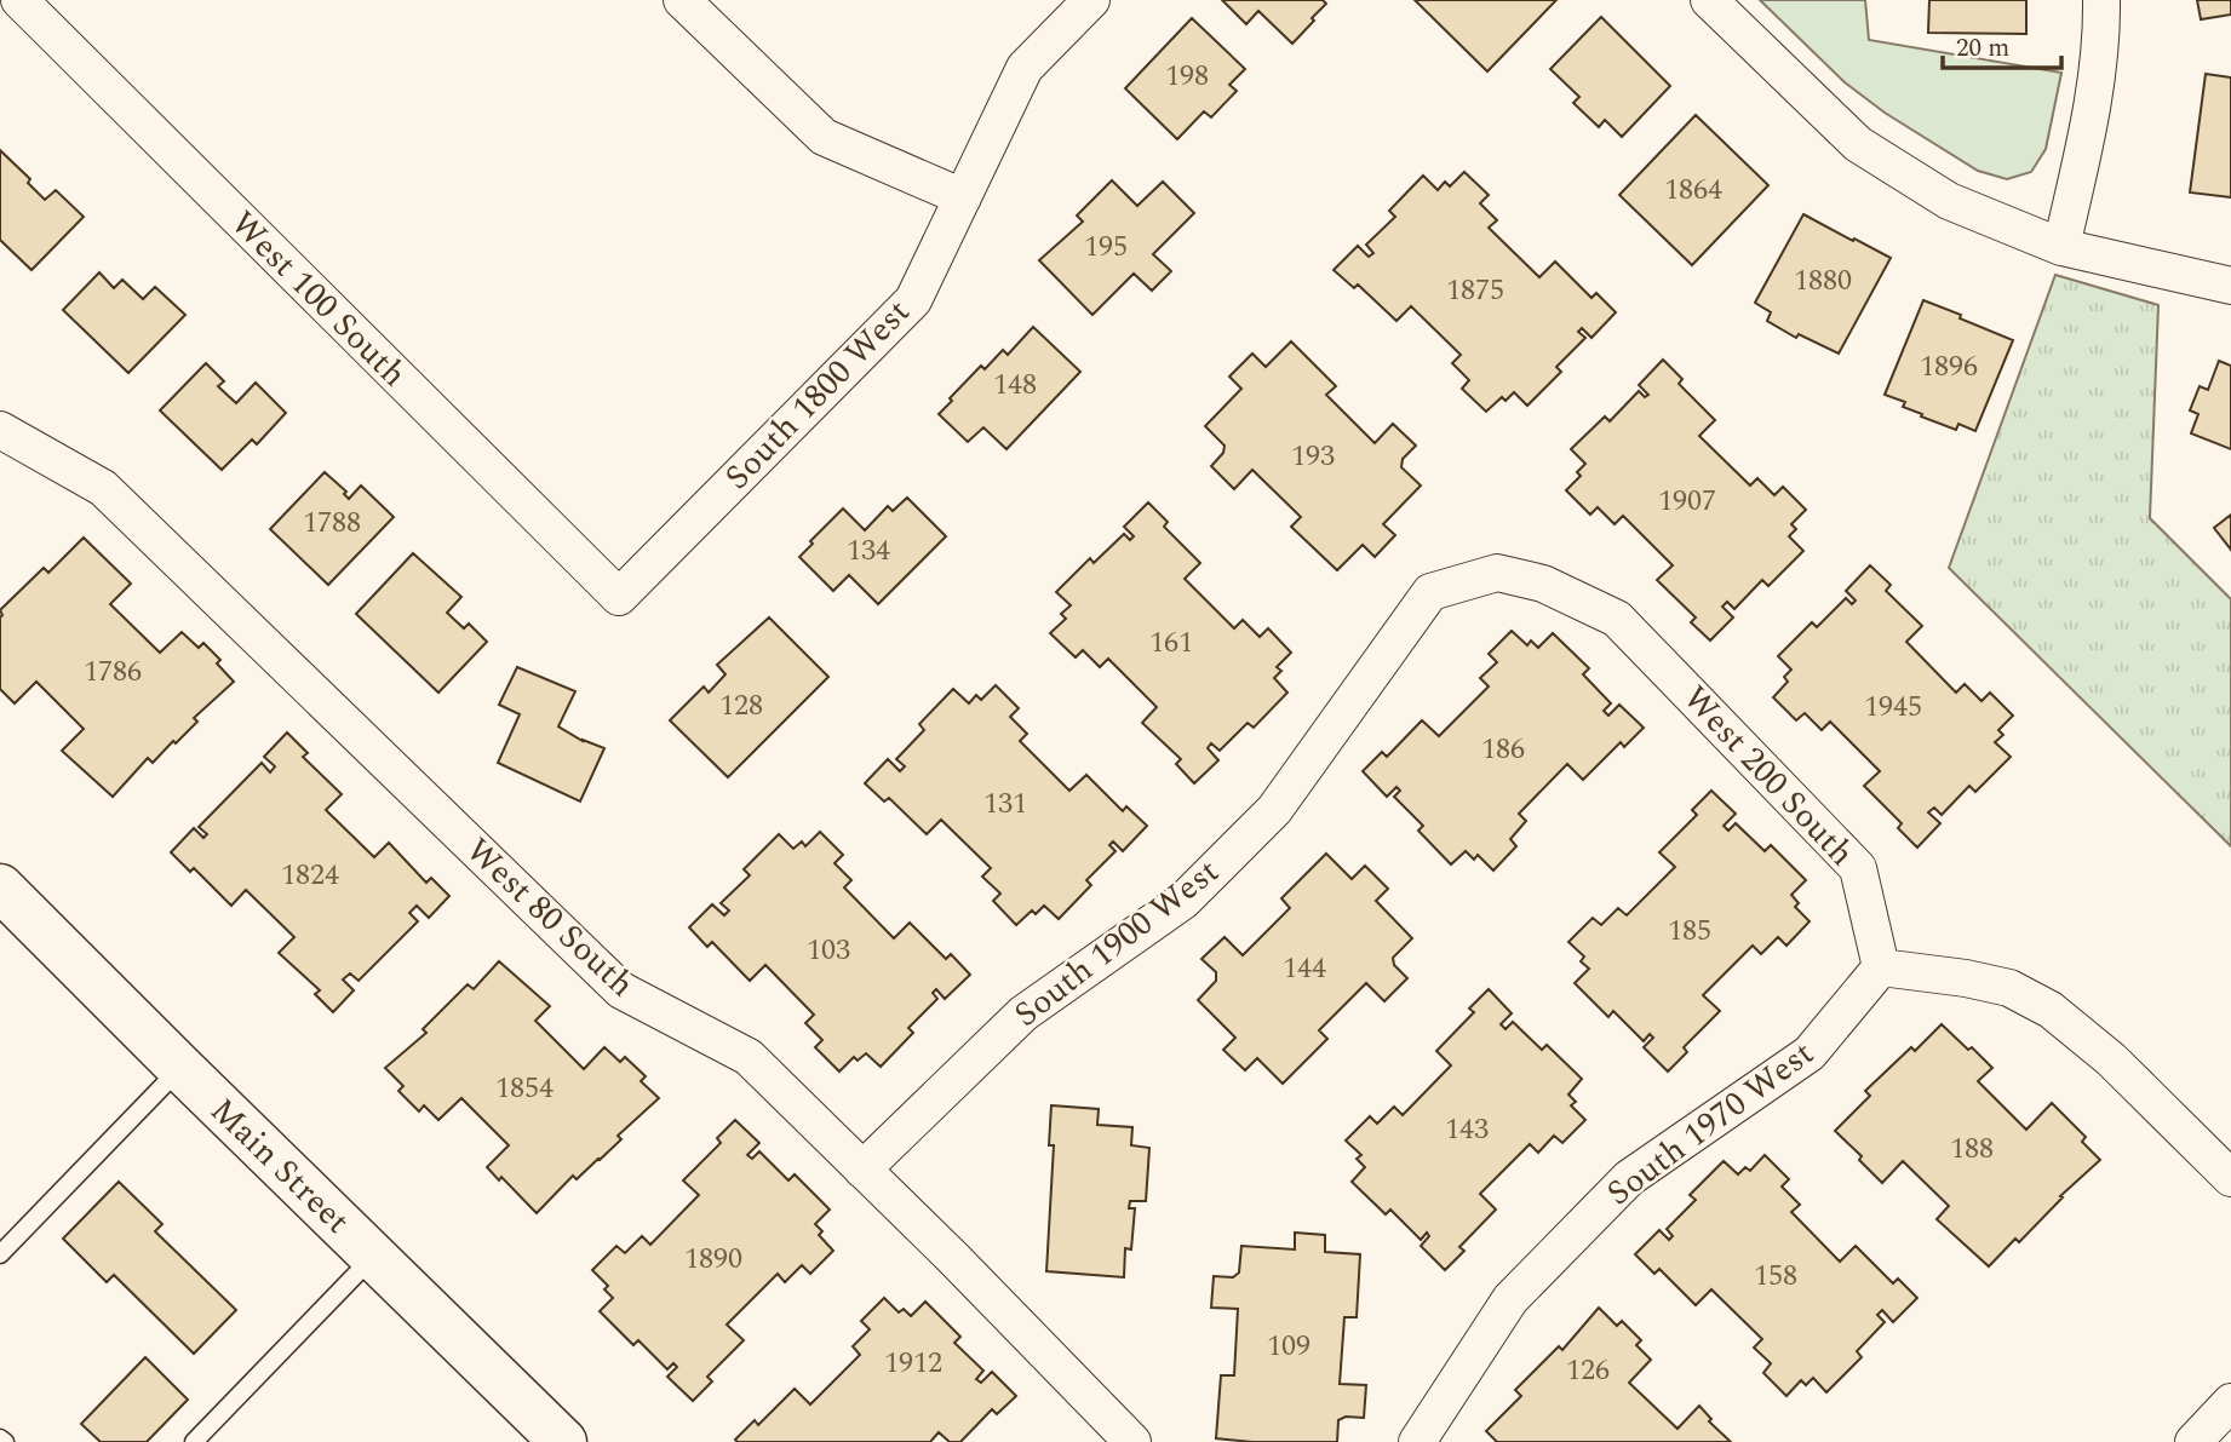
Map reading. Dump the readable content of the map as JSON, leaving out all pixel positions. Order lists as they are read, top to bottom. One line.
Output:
{"streets":{"main road":["Main Street"],"street":["West 100 South","South 1800 West","West 200 South","West 80 South","South 1900 West","South 1970 West"]},"crossings":[["West 100 South","South 1800 West"],["West 200 South","South 1900 West"],["West 200 South","South 1970 West"],["West 80 South","South 1900 West"]],"house_numbers":["198","1864","195","1880","1875","1896","148","193","1907","1788","134","161","1786","128","1945","186","131","1824","185","103","144","1854","143","188","1890","158","109","1912","126"],"scale_bar":"20 m"}
